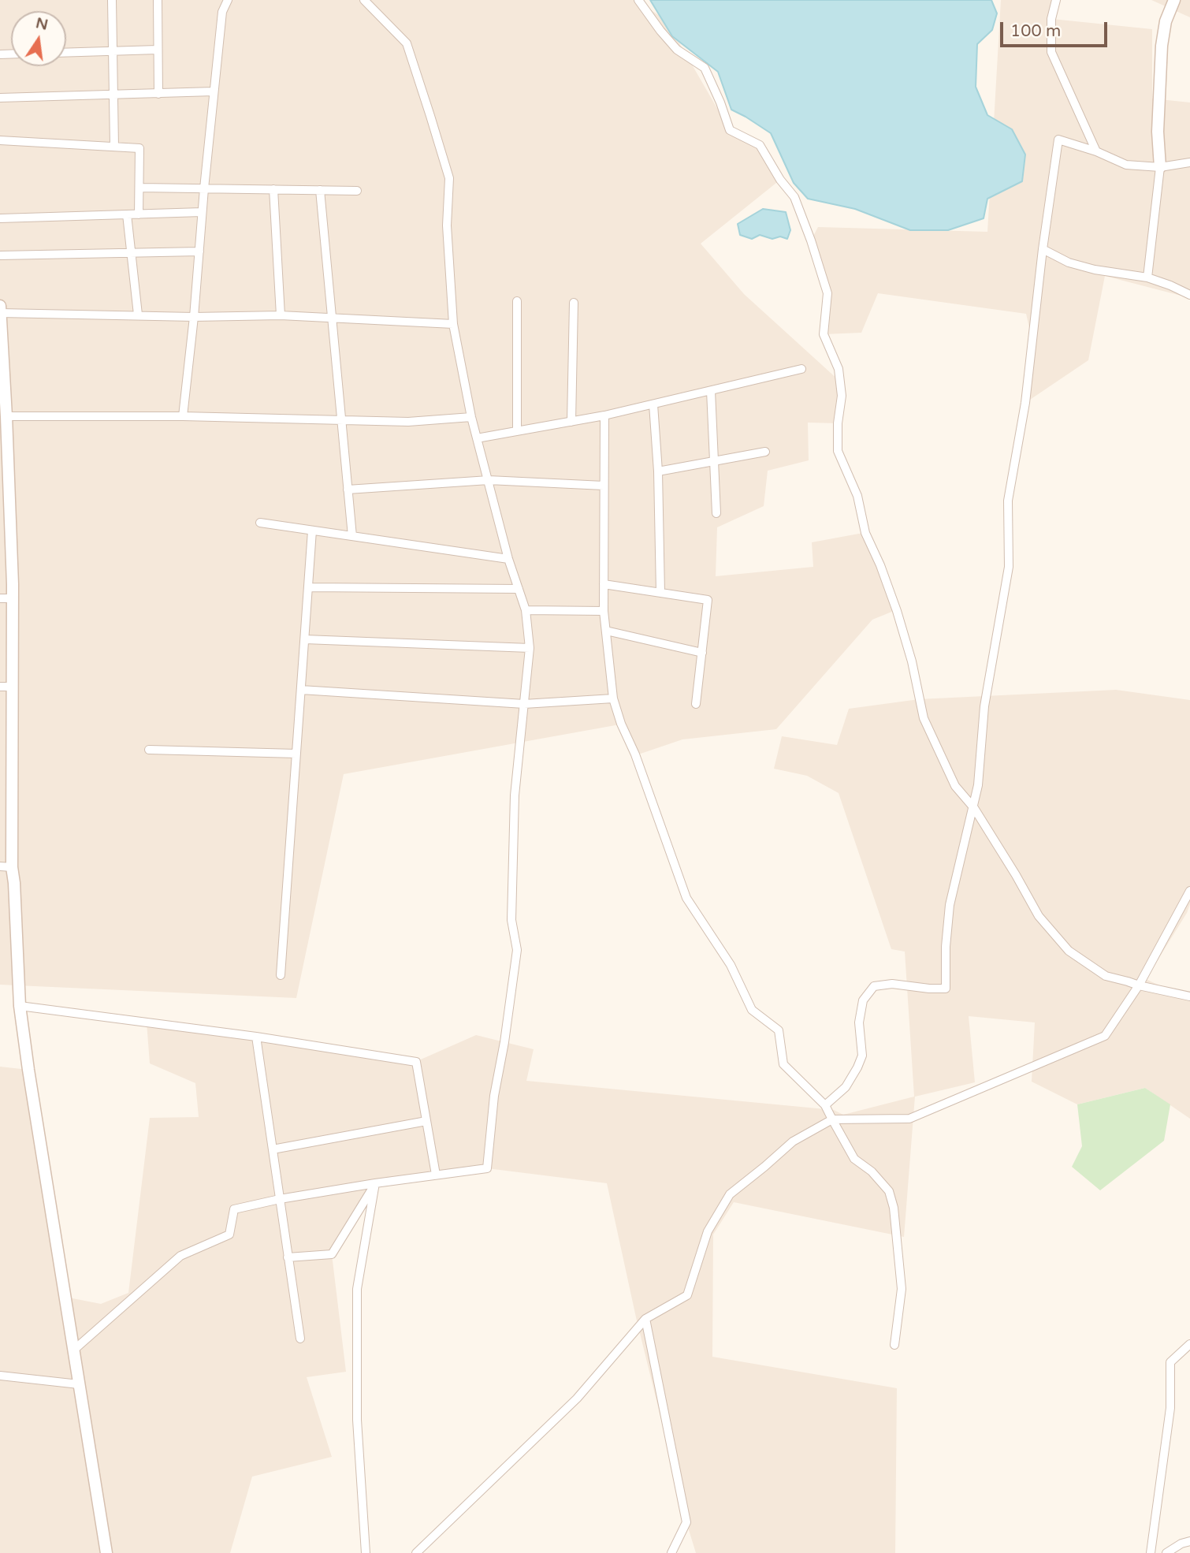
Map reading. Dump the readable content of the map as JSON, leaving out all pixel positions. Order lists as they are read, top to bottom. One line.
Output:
{"scale_bar":"100 m","north":"top"}
